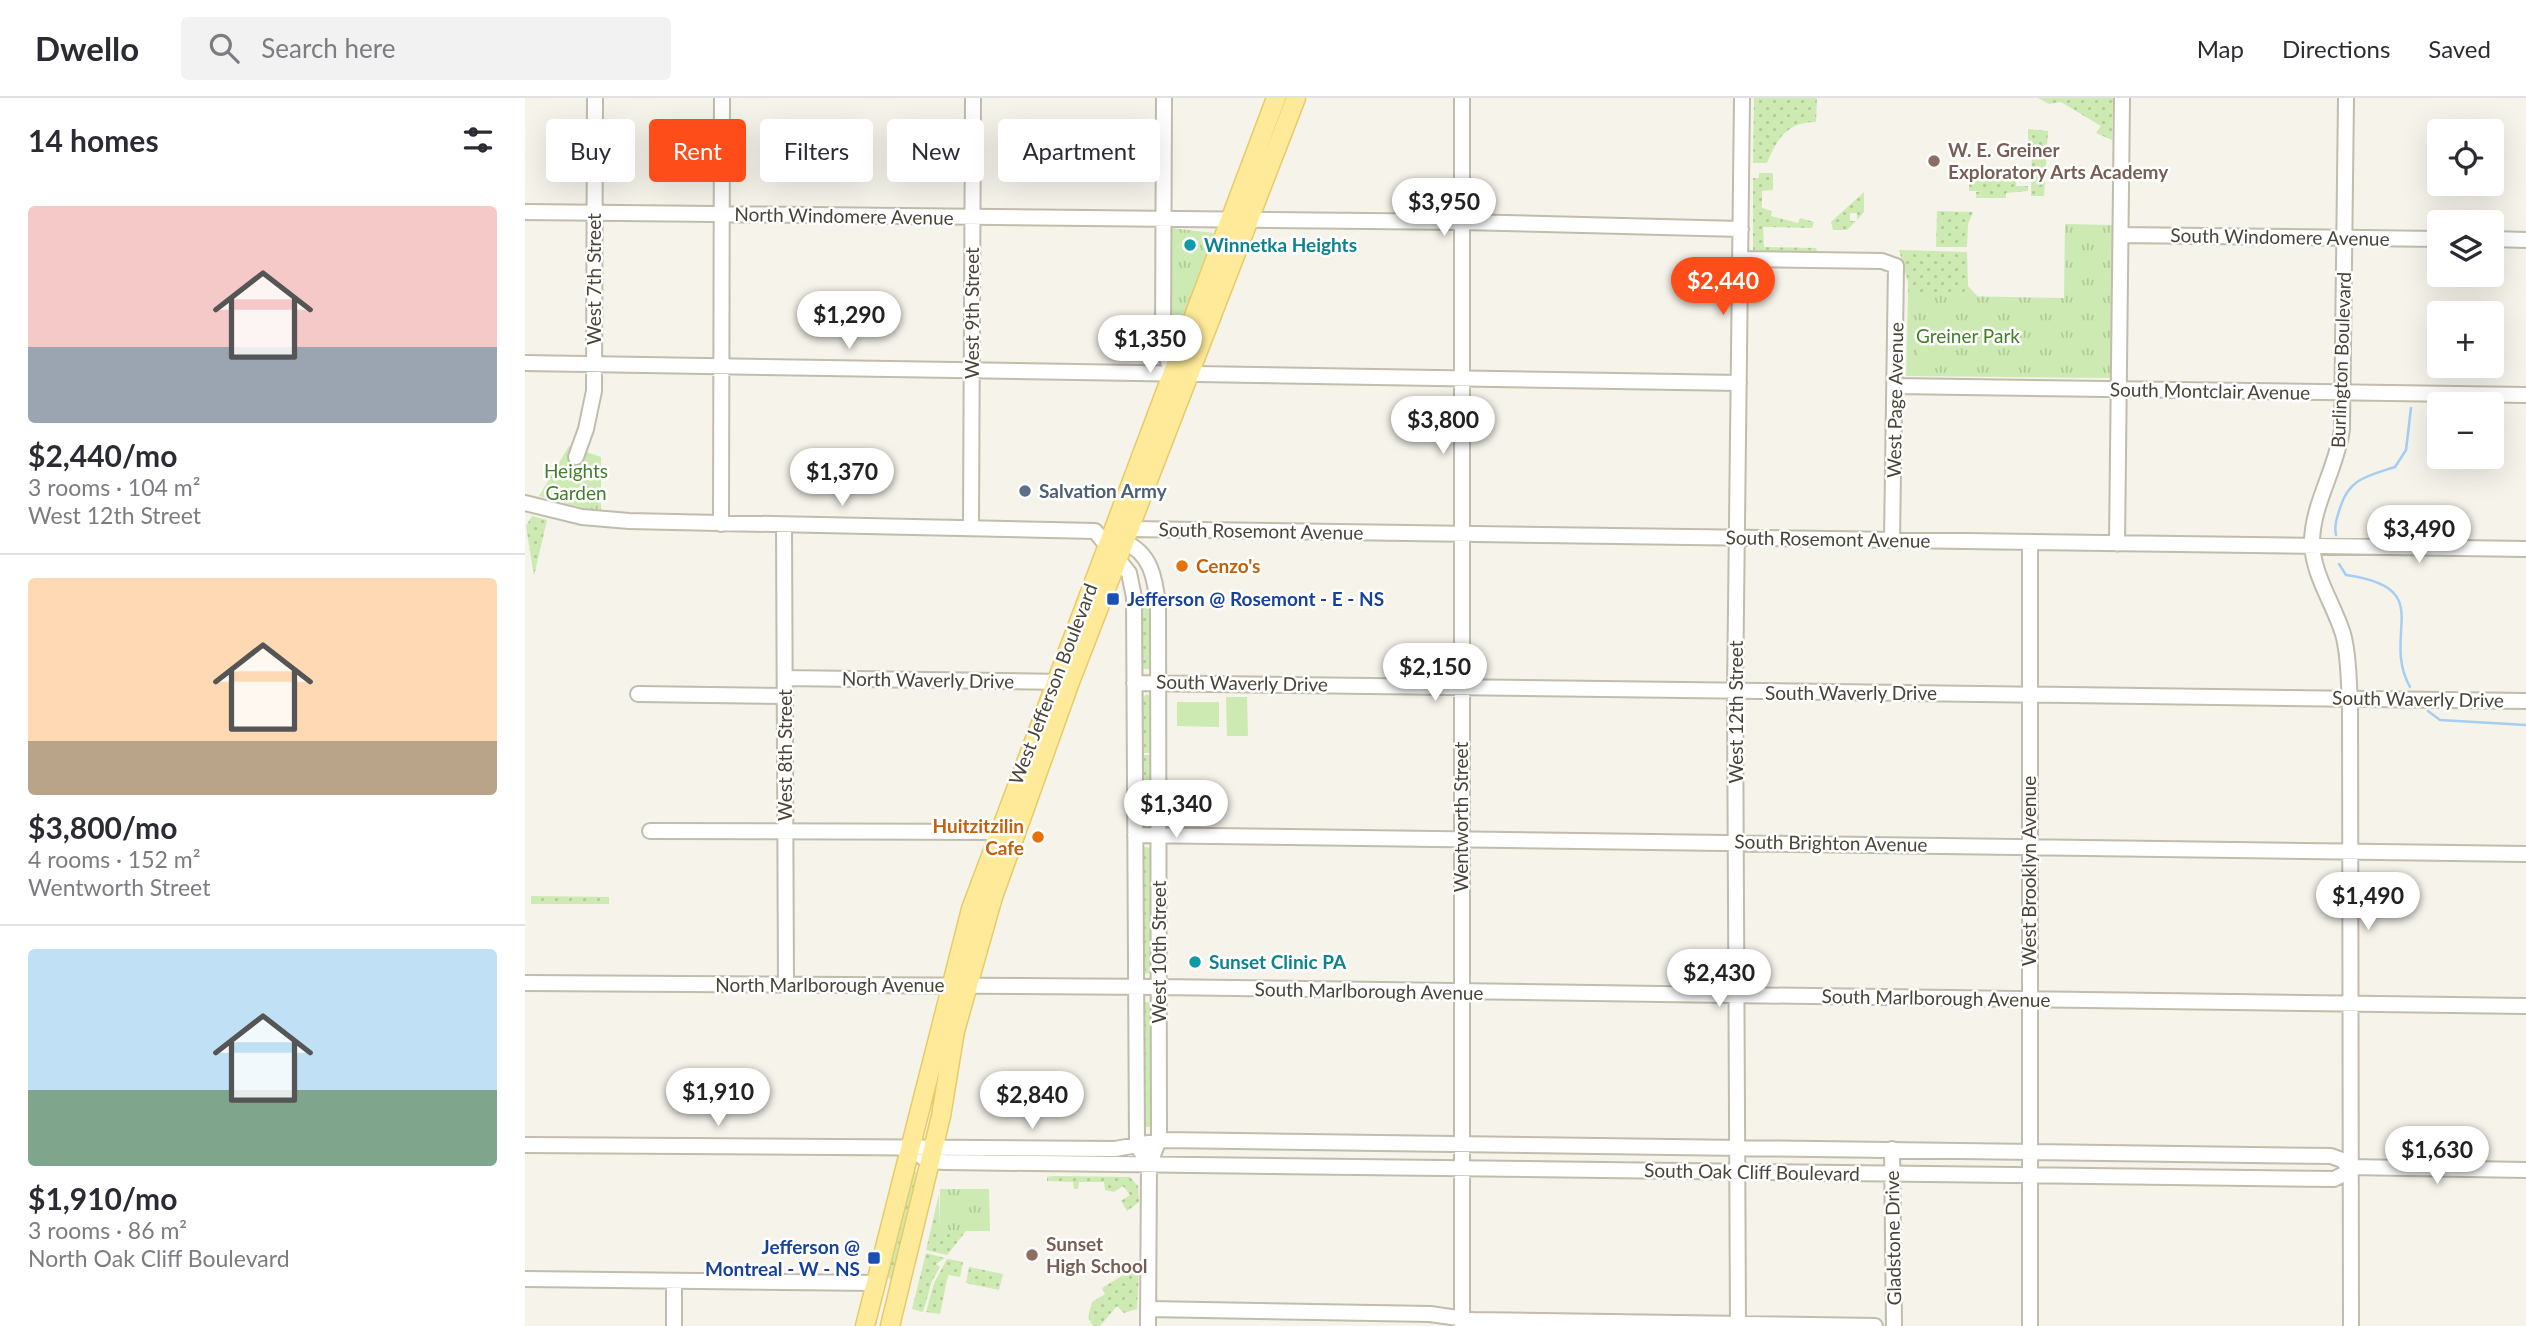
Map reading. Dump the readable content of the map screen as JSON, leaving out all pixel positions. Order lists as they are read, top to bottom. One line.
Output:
{"streets":{"main road":["West Jefferson Boulevard"],"street":["North Windomere Avenue","South Windomere Avenue","West 7th Street","West 9th Street","Burlington Boulevard","South Montclair Avenue","West Page Avenue","South Rosemont Avenue","North Waverly Drive","South Waverly Drive","West 12th Street","West 8th Street","Wentworth Street","South Brighton Avenue","West Brooklyn Avenue","West 10th Street","North Marlborough Avenue","South Marlborough Avenue","South Oak Cliff Boulevard","Gladstone Drive"]},"crossings":[["North Windomere Avenue","West 7th Street"],["North Windomere Avenue","West 9th Street"],["South Windomere Avenue","Burlington Boulevard"],["Burlington Boulevard","South Montclair Avenue"],["Burlington Boulevard","South Rosemont Avenue"],["Burlington Boulevard","South Waverly Drive"],["Burlington Boulevard","South Brighton Avenue"],["Burlington Boulevard","South Marlborough Avenue"],["Burlington Boulevard","South Oak Cliff Boulevard"],["South Montclair Avenue","West Page Avenue"],["West Page Avenue","South Rosemont Avenue"],["West Page Avenue","West 12th Street"],["South Rosemont Avenue","West Jefferson Boulevard"],["South Rosemont Avenue","West 12th Street"],["South Rosemont Avenue","Wentworth Street"],["South Rosemont Avenue","West Brooklyn Avenue"],["South Rosemont Avenue","West 10th Street"],["North Waverly Drive","West Jefferson Boulevard"],["North Waverly Drive","West 8th Street"],["South Waverly Drive","West 12th Street"],["South Waverly Drive","Wentworth Street"],["South Waverly Drive","West Brooklyn Avenue"],["South Waverly Drive","West 10th Street"],["West Jefferson Boulevard","West 10th Street"],["West Jefferson Boulevard","North Marlborough Avenue"],["West Jefferson Boulevard","South Oak Cliff Boulevard"],["West 12th Street","South Brighton Avenue"],["West 12th Street","South Marlborough Avenue"],["West 12th Street","South Oak Cliff Boulevard"],["West 8th Street","North Marlborough Avenue"],["Wentworth Street","South Brighton Avenue"],["Wentworth Street","South Marlborough Avenue"],["Wentworth Street","South Oak Cliff Boulevard"],["South Brighton Avenue","West Brooklyn Avenue"],["South Brighton Avenue","West 10th Street"],["West Brooklyn Avenue","South Marlborough Avenue"],["West Brooklyn Avenue","South Oak Cliff Boulevard"],["West 10th Street","North Marlborough Avenue"],["West 10th Street","South Marlborough Avenue"],["West 10th Street","South Oak Cliff Boulevard"],["North Marlborough Avenue","South Marlborough Avenue"],["South Oak Cliff Boulevard","Gladstone Drive"]],"parks":["Greiner Park","Heights Garden"],"places":{"other":["W. E. Greiner Exploratory Arts Academy","Winnetka Heights","Salvation Army","Cenzo's","Huitzitzilin Cafe","Sunset Clinic PA","Sunset High School"],"transit":["Jefferson @ Rosemont - E - NS","Jefferson @ Montreal - W - NS"]},"page":{"header":"Dwello","search":"Search here","nav":["Map","Directions","Saved"],"heading":"14 homes","map_buttons":["+","−"],"chip":["Buy","Rent","Filters","New","Apartment"],"price":["$3,950","$2,440","$1,290","$1,350","$3,800","$1,370","$3,490","$2,150","$1,340","$1,490","$2,430","$1,910","$2,840","$1,630"],"list":[{"name":"$2,440/mo","note":"3 rooms · 104 m² · West 12th Street"},{"name":"$3,800/mo","note":"4 rooms · 152 m² · Wentworth Street"},{"name":"$1,910/mo","note":"3 rooms · 86 m² · North Oak Cliff Boulevard"}]}}
